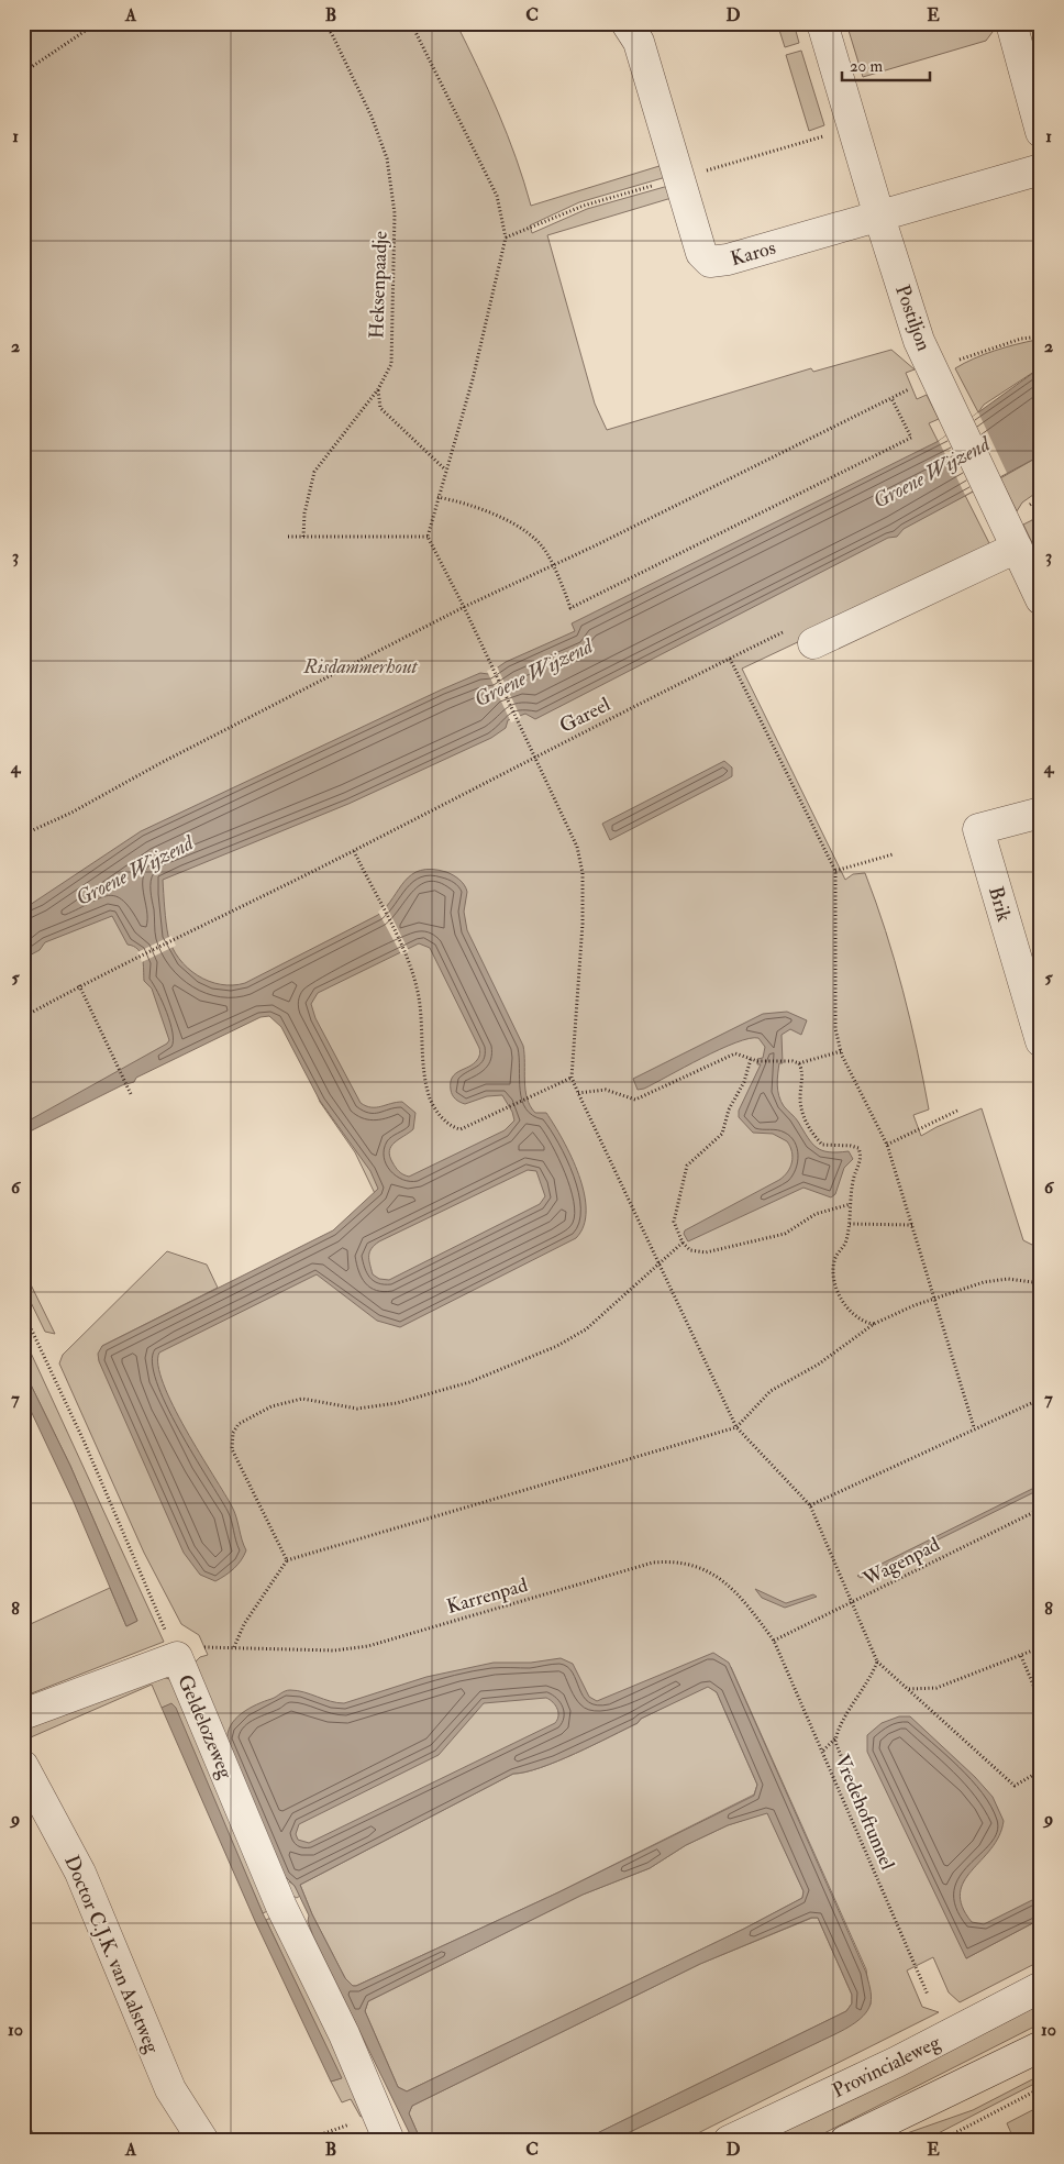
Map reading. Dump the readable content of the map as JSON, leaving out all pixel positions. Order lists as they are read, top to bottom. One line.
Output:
{"streets":{"street":["Karos","Postiljon","Brik","Geldelozeweg","Doctor C.J.K. van Aalstweg","Provincialeweg"],"path":["Heksenpaadje","Gareel","Wagenpad","Karrenpad","Vredehoftunnel"]},"crossings":[["Karos","Postiljon"],["Wagenpad","Karrenpad"],["Wagenpad","Vredehoftunnel"],["Karrenpad","Geldelozeweg"],["Karrenpad","Vredehoftunnel"]],"water":["Groene Wijzend"],"parks":["Risdammerhout"],"scale_bar":"20 m","grid":{"columns":["A","B","C","D","E"],"rows":["1","2","3","4","5","6","7","8","9","10"]}}
